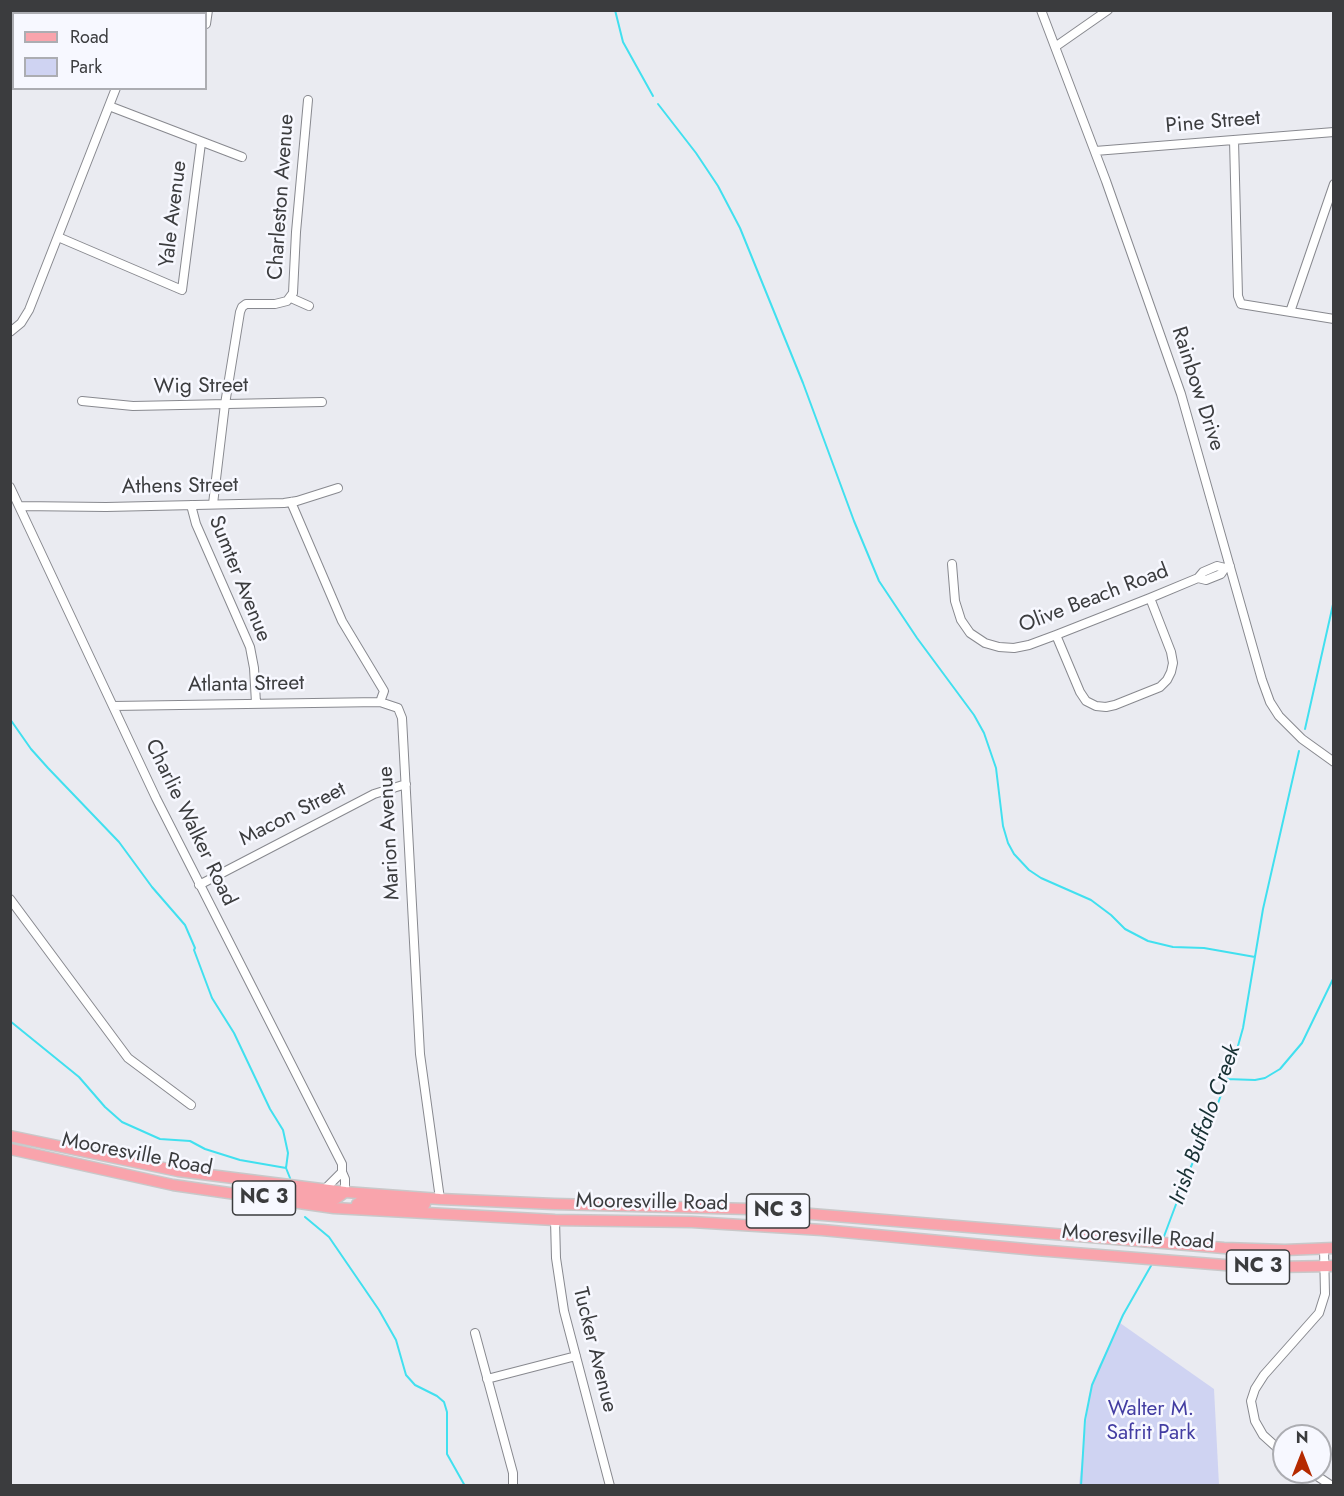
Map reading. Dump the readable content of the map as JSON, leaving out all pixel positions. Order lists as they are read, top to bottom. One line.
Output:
{"streets":{"main road":["Mooresville Road","NC 3"],"street":["Pine Street","Charleston Avenue","Yale Avenue","Wig Street","Rainbow Drive","Athens Street","Sumter Avenue","Olive Beach Road","Atlanta Street","Macon Street","Charlie Walker Road","Marion Avenue","Tucker Avenue"]},"crossings":[["Pine Street","Rainbow Drive"],["Charleston Avenue","Wig Street"],["Charleston Avenue","Athens Street"],["Rainbow Drive","Olive Beach Road"],["Athens Street","Sumter Avenue"],["Athens Street","Charlie Walker Road"],["Sumter Avenue","Atlanta Street"],["Atlanta Street","Charlie Walker Road"],["Atlanta Street","Marion Avenue"],["Macon Street","Charlie Walker Road"],["Macon Street","Marion Avenue"],["Charlie Walker Road","Mooresville Road"],["Marion Avenue","Mooresville Road"],["Mooresville Road","Tucker Avenue"]],"water":["Irish Buffalo Creek"],"parks":["Walter M. Safrit Park"],"legend":["Road","Park"],"north":"top"}
